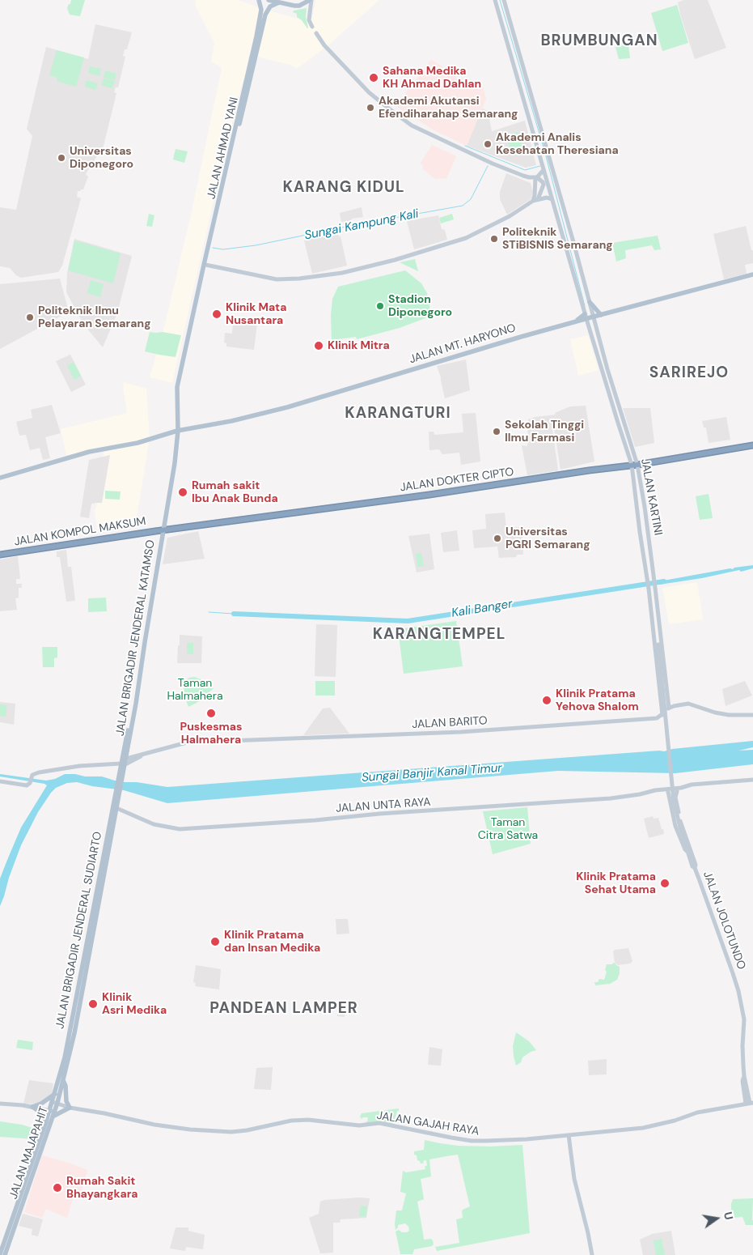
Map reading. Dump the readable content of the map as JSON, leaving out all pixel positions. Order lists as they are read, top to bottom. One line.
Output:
{"streets":{"highway":["JALAN DOKTER CIPTO","JALAN KOMPOL MAKSUM"],"main road":["JALAN AHMAD YANI","JALAN MT. HARYONO","JALAN KARTINI","JALAN BRIGADIR JENDERAL KATAMSO","JALAN BARITO","JALAN UNTA RAYA","JALAN JOLOTUNDO","JALAN BRIGADIR JENDERAL SUDIARTO","JALAN GAJAH RAYA","JALAN MAJAPAHIT"]},"crossings":[["JALAN AHMAD YANI","JALAN BRIGADIR JENDERAL KATAMSO"],["JALAN MT. HARYONO","JALAN KARTINI"],["JALAN MT. HARYONO","JALAN BRIGADIR JENDERAL KATAMSO"],["JALAN DOKTER CIPTO","JALAN KARTINI"],["JALAN DOKTER CIPTO","JALAN KOMPOL MAKSUM"],["JALAN DOKTER CIPTO","JALAN BRIGADIR JENDERAL KATAMSO"],["JALAN KARTINI","JALAN BARITO"],["JALAN KARTINI","JALAN JOLOTUNDO"],["JALAN KOMPOL MAKSUM","JALAN BRIGADIR JENDERAL KATAMSO"],["JALAN BRIGADIR JENDERAL KATAMSO","JALAN BRIGADIR JENDERAL SUDIARTO"],["JALAN UNTA RAYA","JALAN BRIGADIR JENDERAL SUDIARTO"],["JALAN JOLOTUNDO","JALAN GAJAH RAYA"],["JALAN BRIGADIR JENDERAL SUDIARTO","JALAN MAJAPAHIT"],["JALAN GAJAH RAYA","JALAN MAJAPAHIT"]],"districts":["BRUMBUNGAN","KARANG KIDUL","SARIREJO","KARANGTURI","KARANGTEMPEL","PANDEAN LAMPER"],"water":["Sungai Kampung Kali","Kali Banger","Sungai Banjir Kanal Timur"],"parks":["Taman Halmahera","Taman Citra Satwa"],"places":["Sahana Medika KH Ahmad Dahlan","Akademi Akutansi Efendiharahap Semarang","Akademi Analis Kesehatan Theresiana","Universitas Diponegoro","Politeknik STiBISNIS Semarang","Stadion Diponegoro","Klinik Mata Nusantara","Politeknik Ilmu Pelayaran Semarang","Klinik Mitra","Sekolah Tinggi Ilmu Farmasi","Rumah sakit Ibu Anak Bunda","Universitas PGRI Semarang","Klinik Pratama Yehova Shalom","Puskesmas Halmahera","Klinik Pratama Sehat Utama","Klinik Pratama dan Insan Medika","Klinik Asri Medika","Rumah Sakit Bhayangkara"],"north":"right"}
